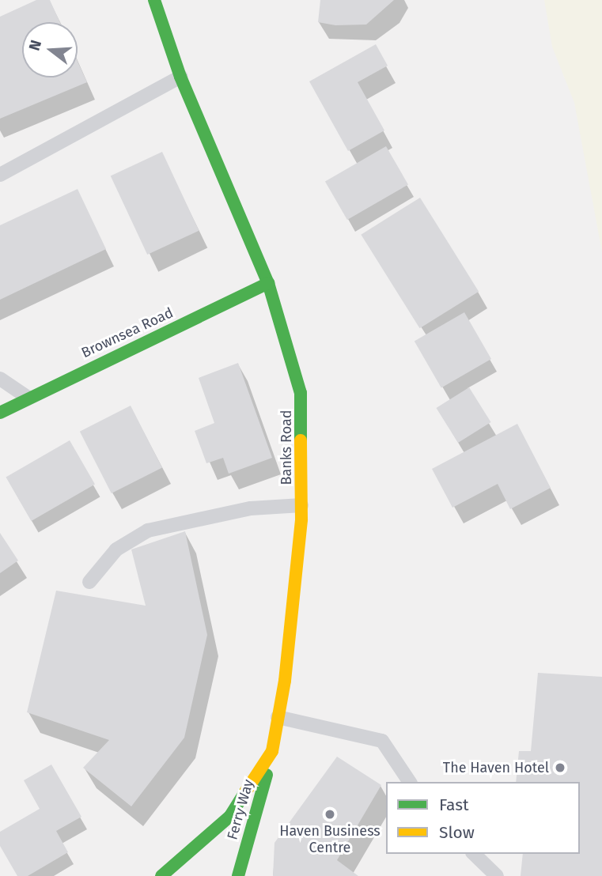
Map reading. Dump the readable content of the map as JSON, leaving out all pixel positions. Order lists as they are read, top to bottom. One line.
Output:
{"streets":{"main road":["Brownsea Road","Banks Road","Ferry Way"]},"crossings":[["Brownsea Road","Banks Road"],["Banks Road","Ferry Way"]],"places":["The Haven Hotel","Haven Business Centre"],"legend":["Fast","Slow"],"north":"left"}
